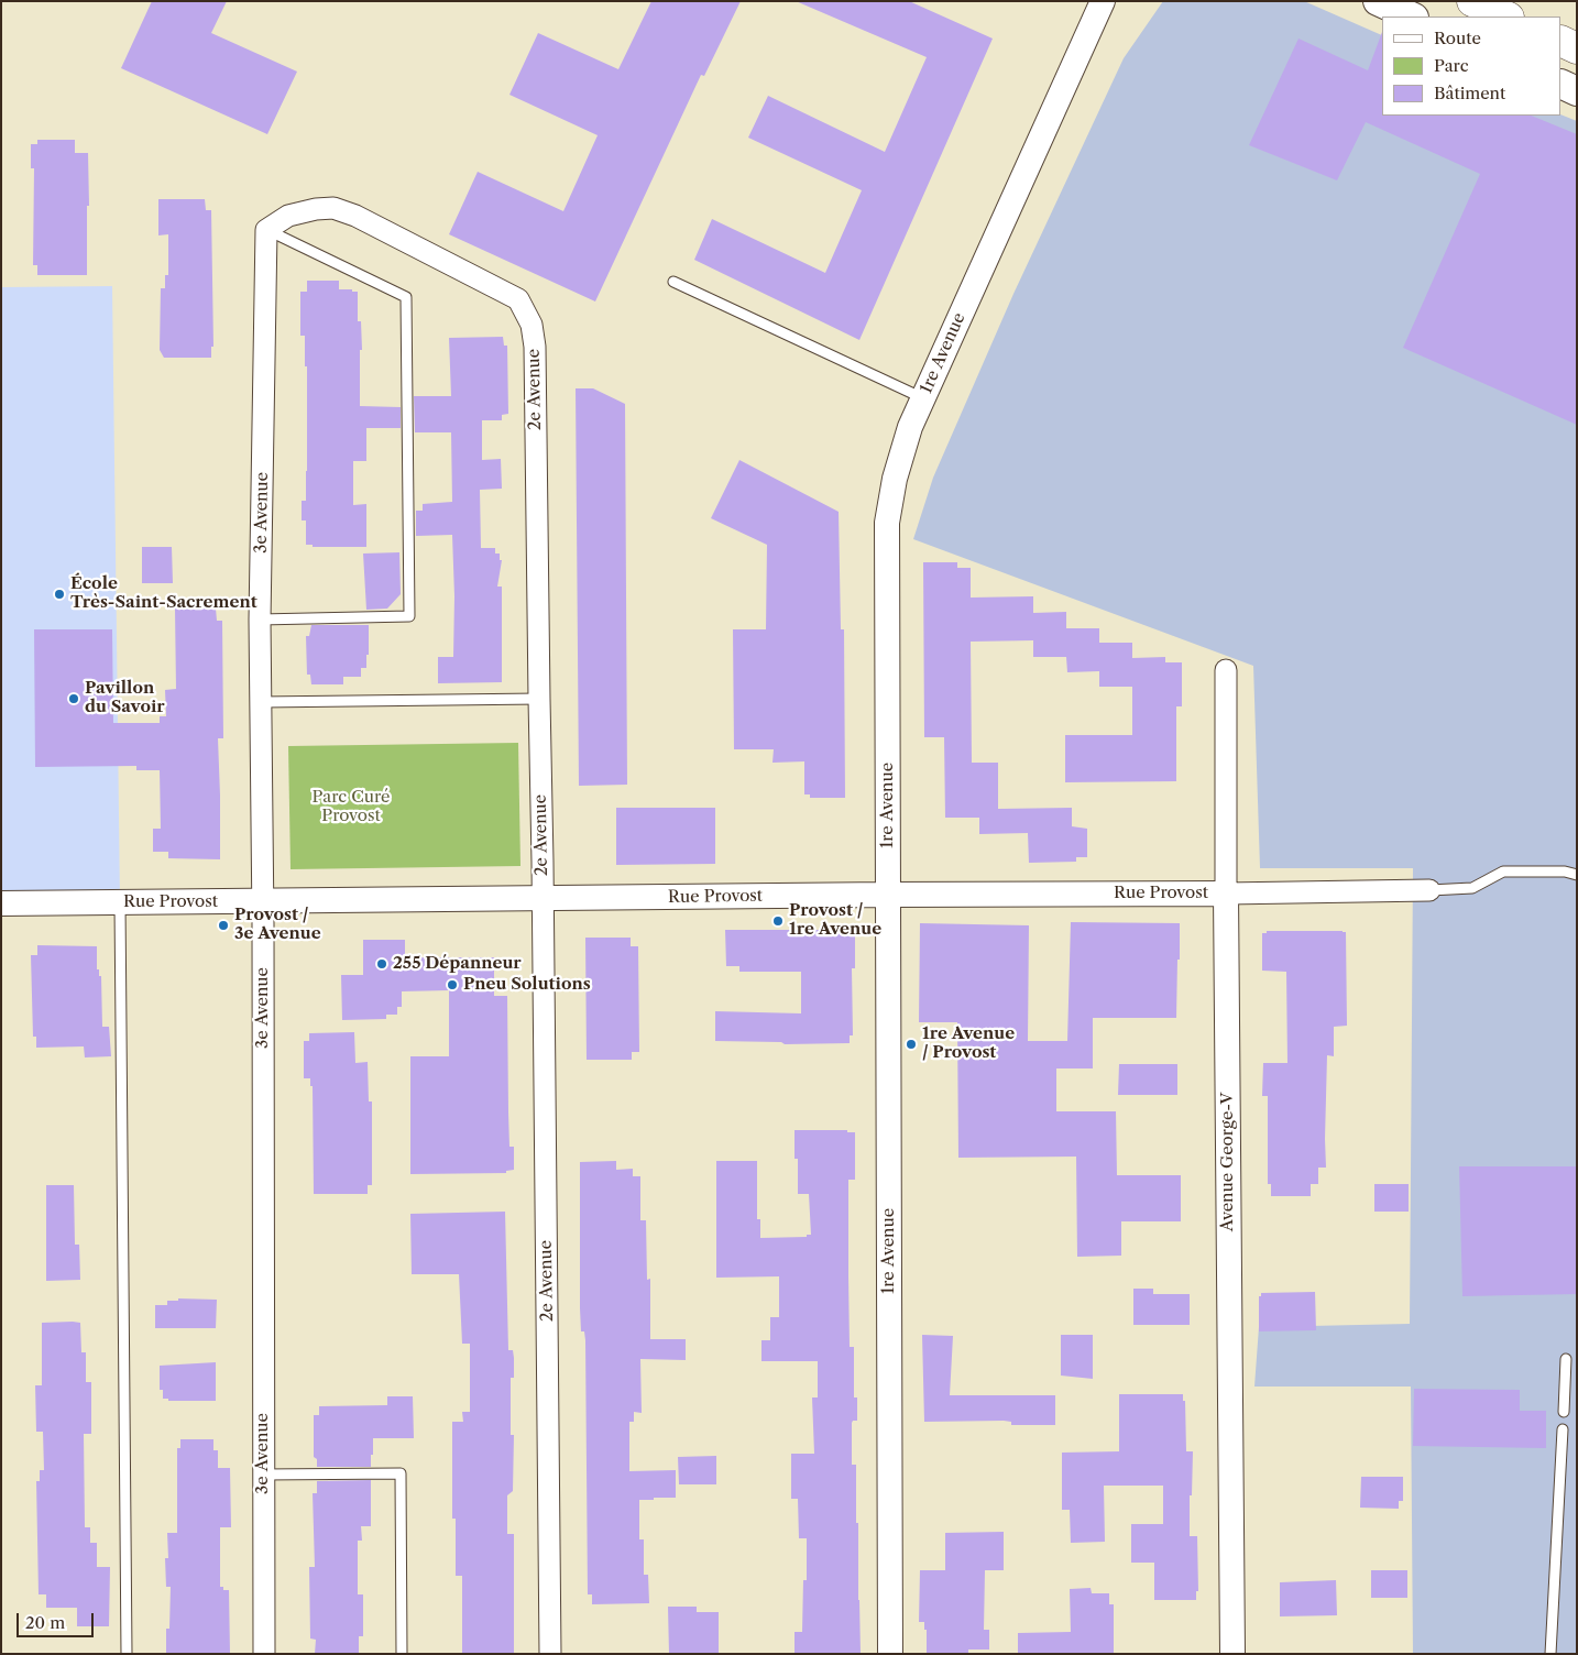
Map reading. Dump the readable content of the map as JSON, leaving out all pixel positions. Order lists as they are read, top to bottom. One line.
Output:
{"streets":{"street":["1re Avenue","2e Avenue","3e Avenue","Rue Provost","Avenue George-V"]},"crossings":[["1re Avenue","Rue Provost"],["2e Avenue","3e Avenue"],["2e Avenue","Rue Provost"],["3e Avenue","Rue Provost"],["Rue Provost","Avenue George-V"]],"parks":["Parc Curé Provost"],"places":["École Très-Saint-Sacrement","Pavillon du Savoir","Provost / 1re Avenue","Provost / 3e Avenue","255 Dépanneur","Pneu Solutions","1re Avenue / Provost"],"legend":["Route","Parc","Bâtiment"],"scale_bar":"20 m"}
